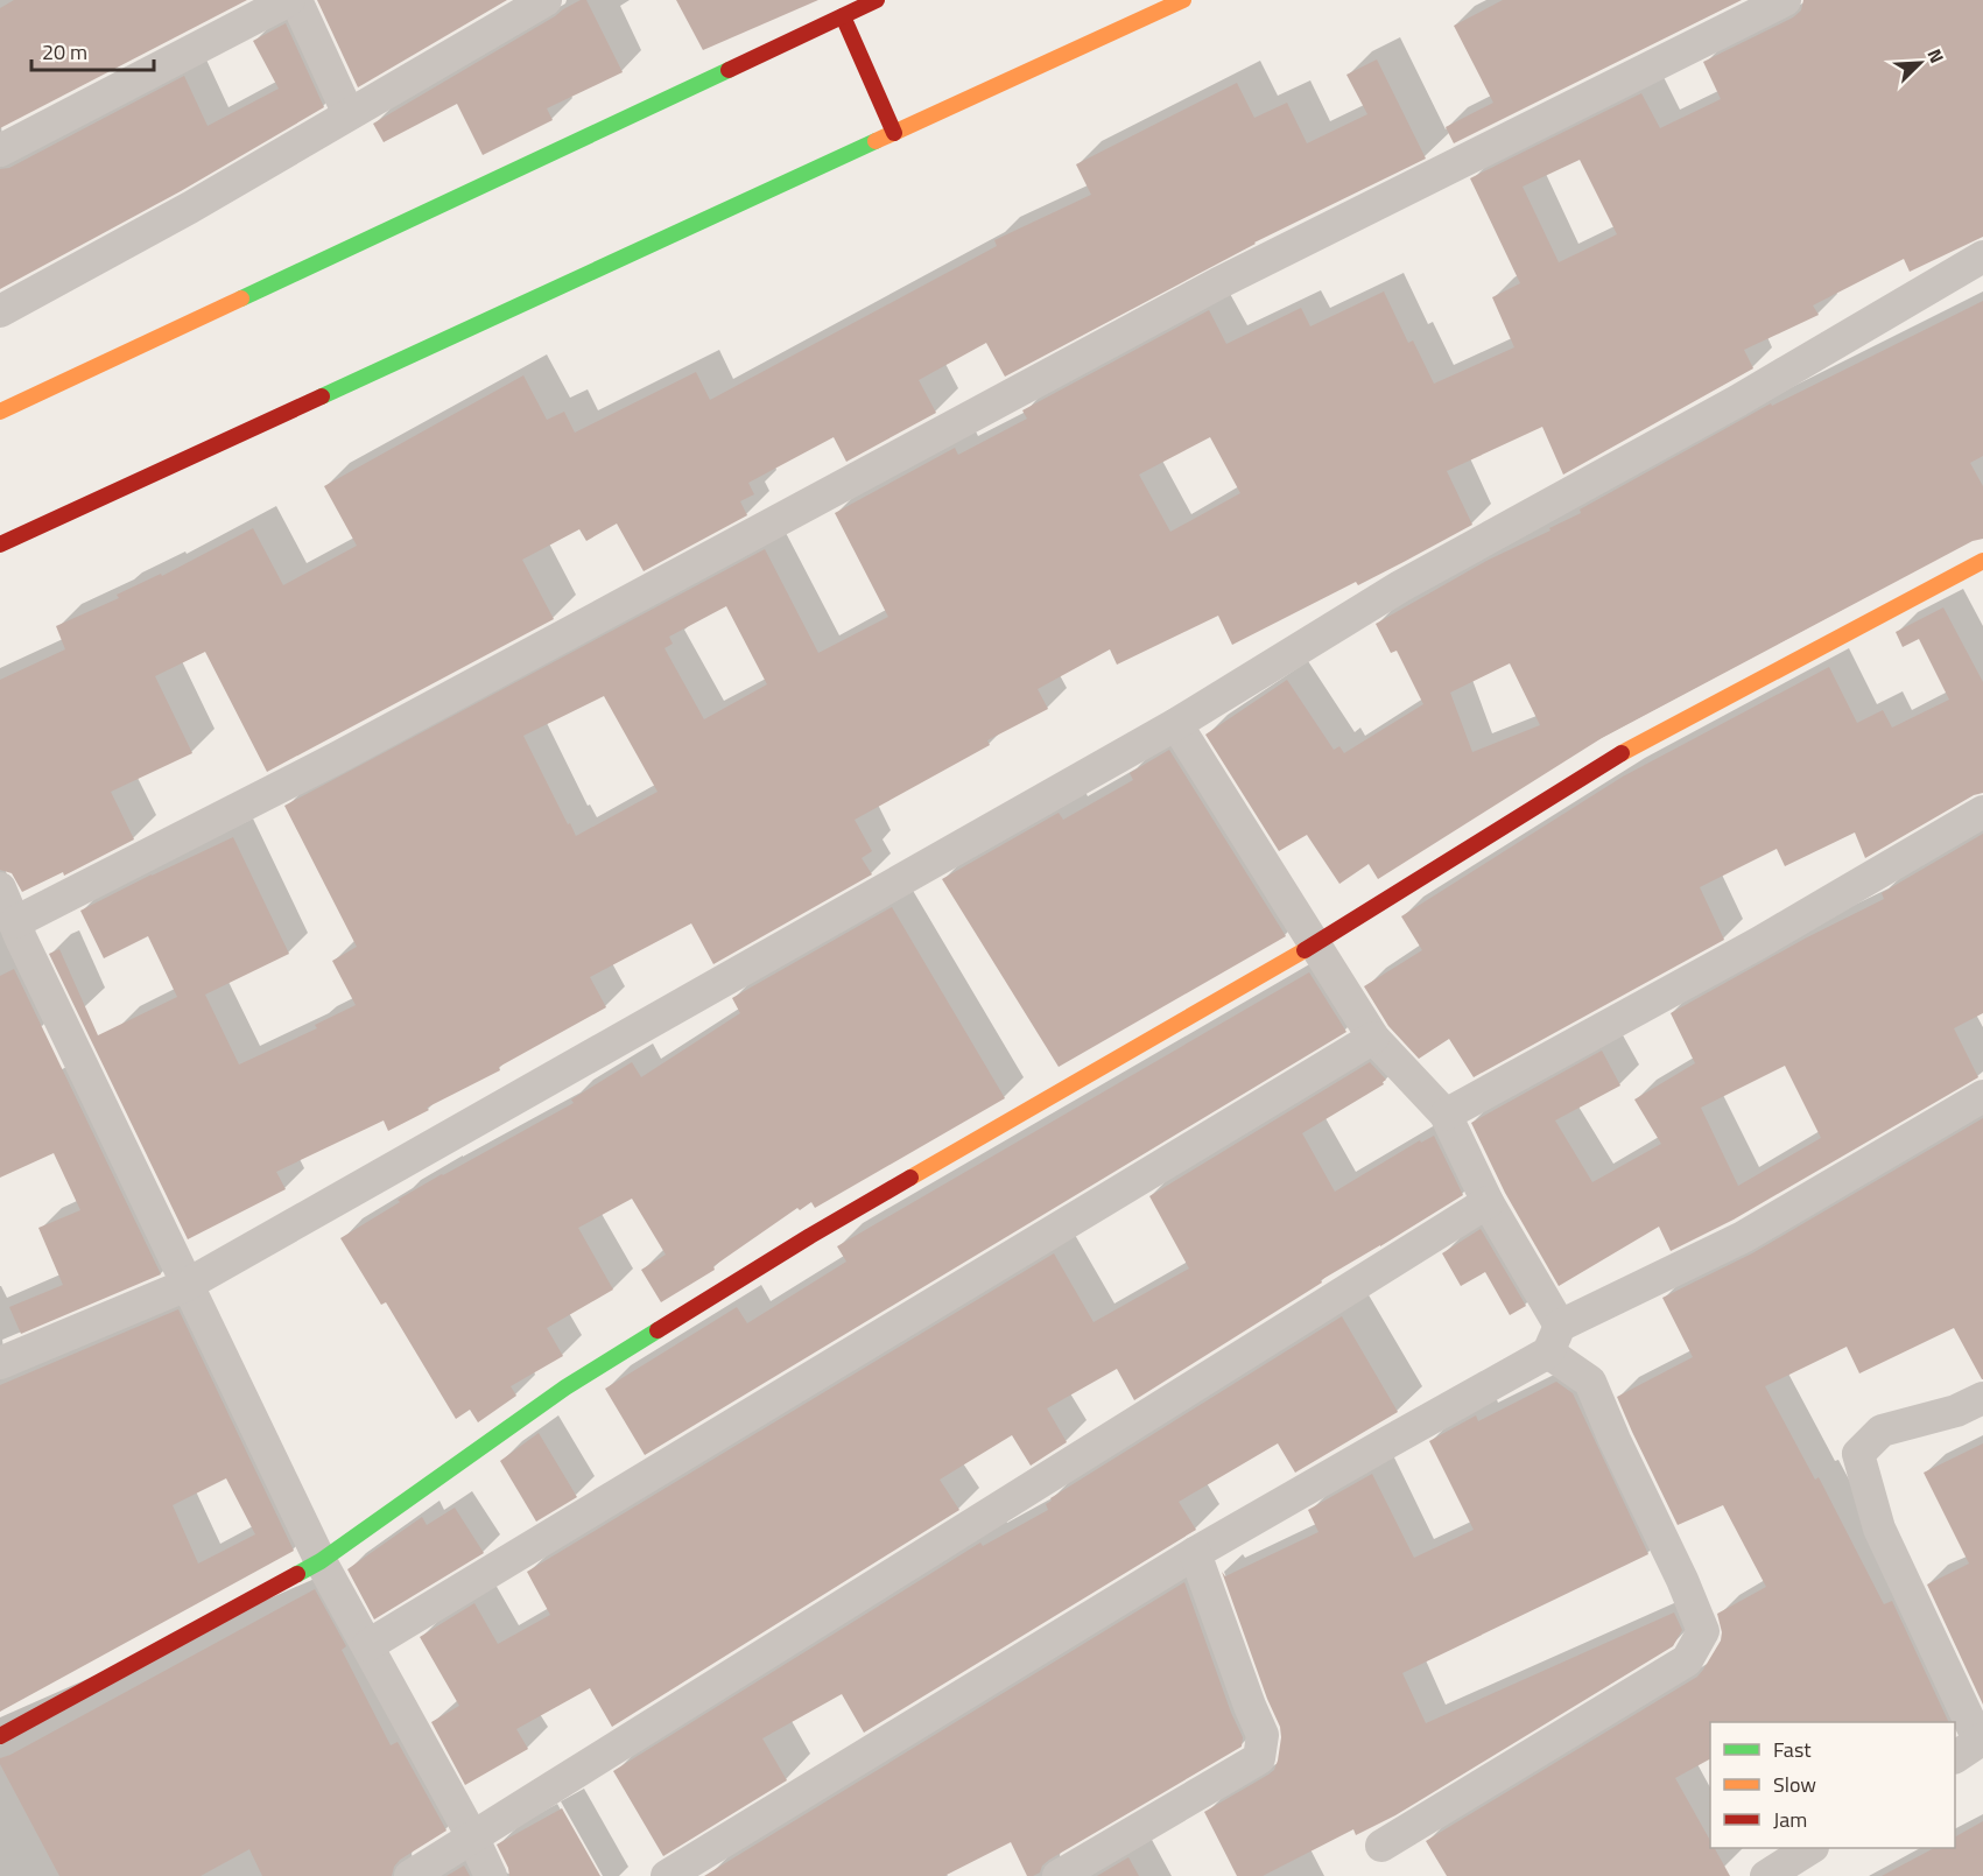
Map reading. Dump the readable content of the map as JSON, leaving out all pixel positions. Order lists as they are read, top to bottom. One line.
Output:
{"legend":["Fast","Slow","Jam"],"scale_bar":"20 m","north":"top right"}
